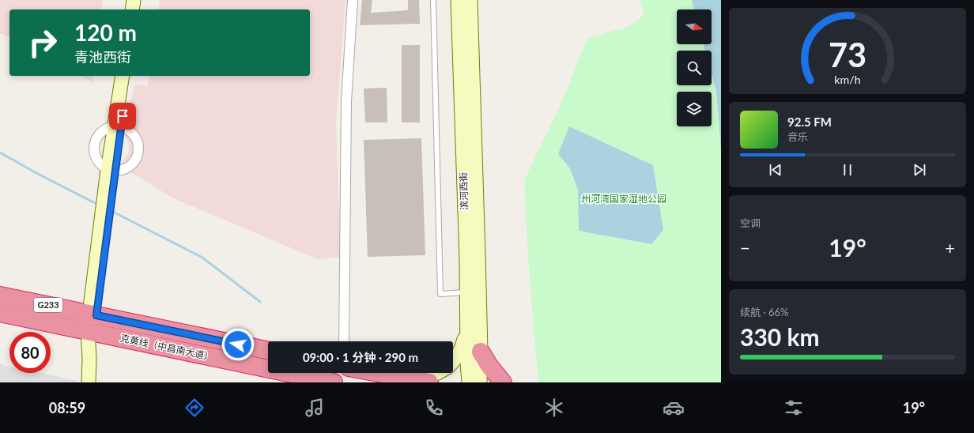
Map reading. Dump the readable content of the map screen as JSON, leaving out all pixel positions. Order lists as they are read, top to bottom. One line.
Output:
{"streets":{"highway":["G233","克黄线（中昌南大道）"],"main road":["滨河西街"]},"parks":["州河湾国家湿地公园"],"north":"right","page":{"turn":["120 m","青池西街"],"song":["92.5 FM","音乐"],"tile":["空调",["续航 · 66%","330 km"]],"heat":["−","19°","+"],"limit":"80","trip":"09:00 · 1 分钟 · 290 m","tabs":["08:59","19°"],"gauge":["73","km/h"]}}
